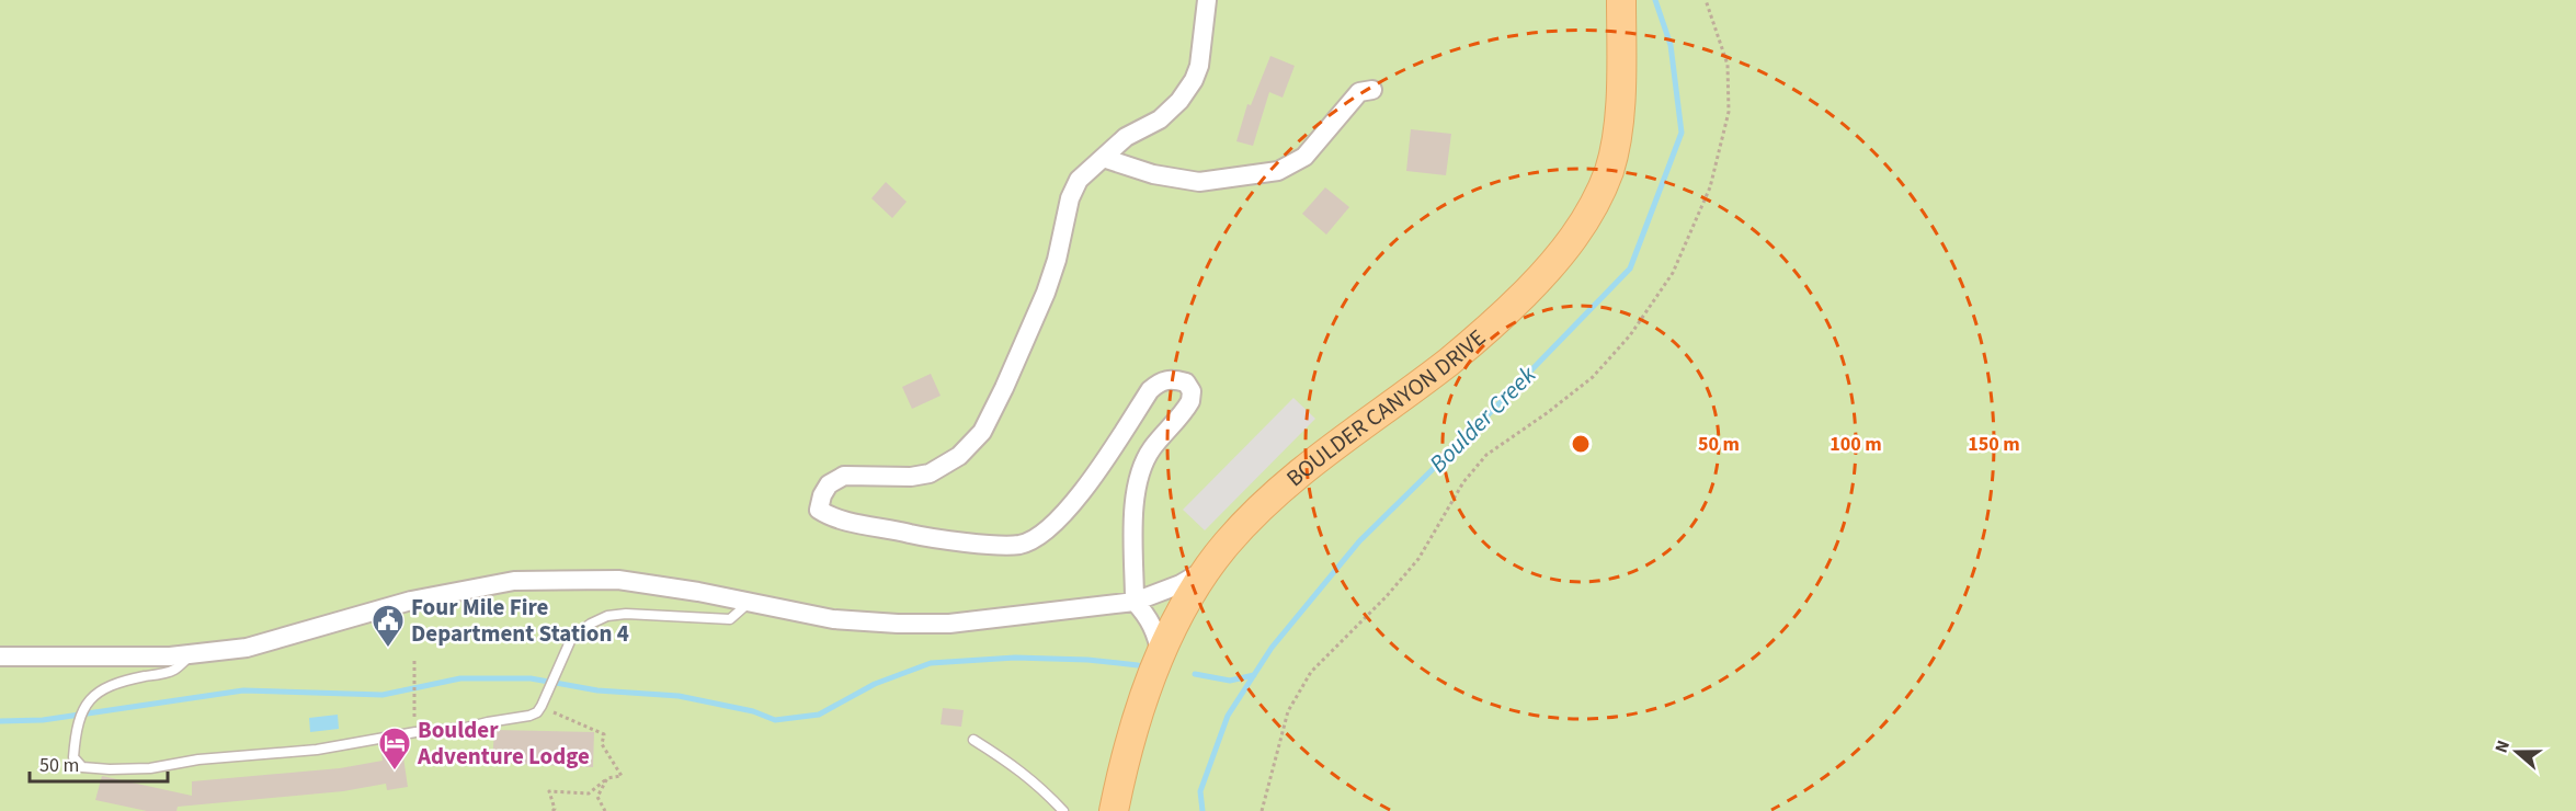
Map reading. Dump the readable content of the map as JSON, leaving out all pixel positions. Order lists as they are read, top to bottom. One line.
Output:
{"streets":{"main road":["BOULDER CANYON DRIVE"]},"water":["Boulder Creek"],"places":{"public building":["Four Mile Fire Department Station 4"],"hotel":["Boulder Adventure Lodge"]},"scale_bar":"50 m","north":"left","rings":["50 m","100 m","150 m"]}
